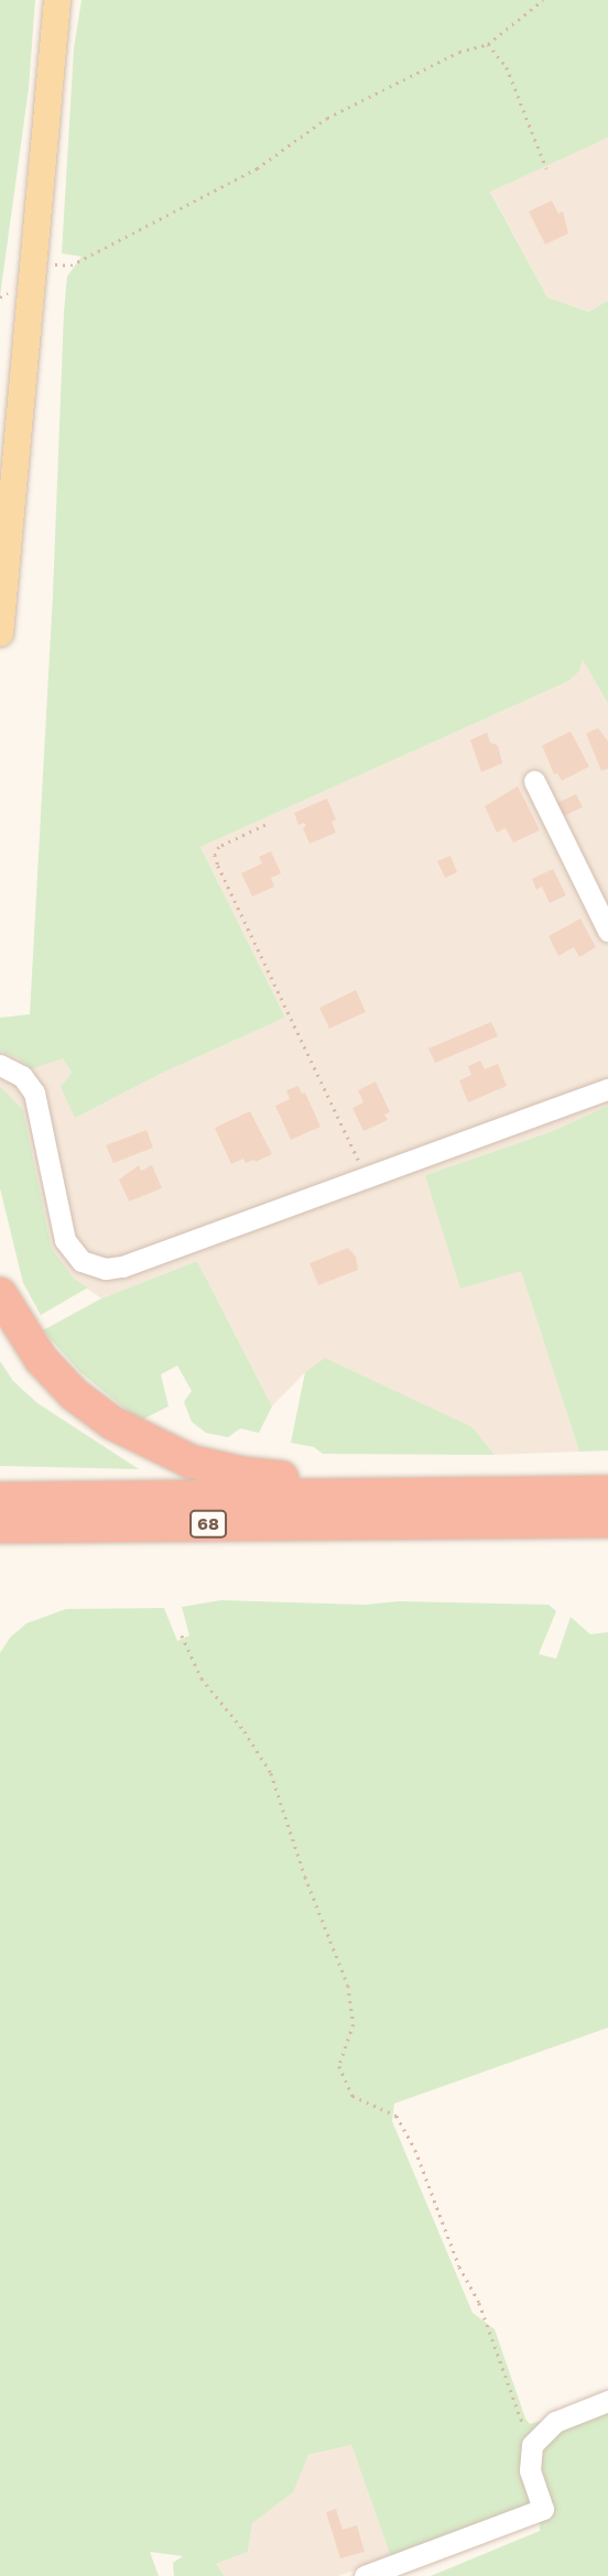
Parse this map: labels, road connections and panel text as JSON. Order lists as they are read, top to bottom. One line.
{"streets":{"highway":["68"]}}
